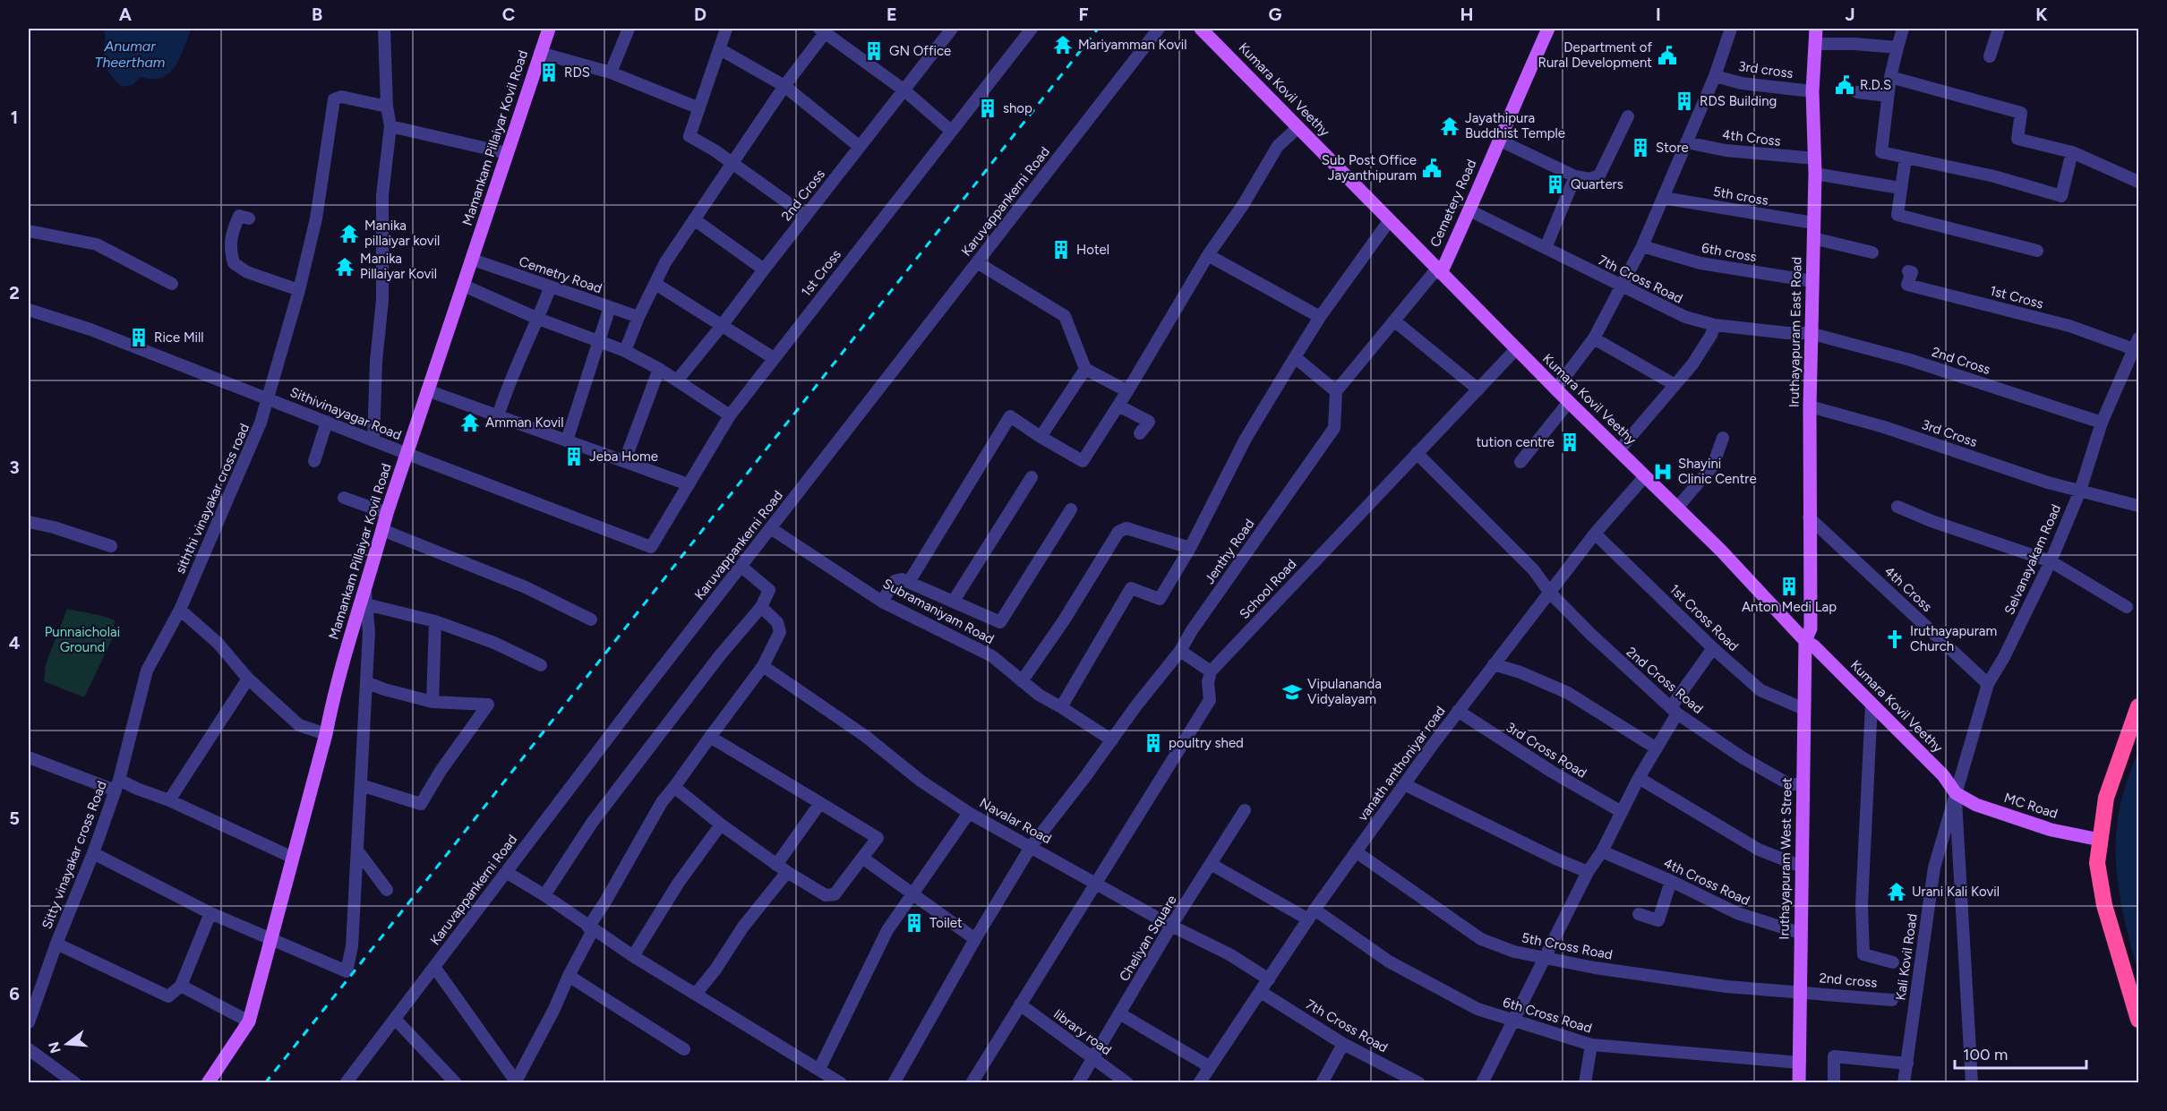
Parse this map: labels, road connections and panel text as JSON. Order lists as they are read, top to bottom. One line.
{"streets":{"main road":["Kumara Kovil Veethy","Mamankam Pillaiyar Kovil Road","Cemetery Road","Iruthayapuram East Road","MC Road","Iruthayapuram West Street"],"street":["3rd cross","4th Cross","2nd Cross","5th cross","Karuvappankerni Road","6th cross","1st Cross","Cemetry Road","7th Cross Road","Sithivinayagar Road","3rd Cross","siththi vinayakar cross road","Jenthy Road","Selvanayakam Road","School Road","Subramaniyam Road","1st Cross Road","2nd Cross Road","3rd Cross Road","vanath anthoniyar road","Navalar Road","Sitty vinayakar cross Road","4th Cross Road","Cheliyan Square","5th Cross Road","Kali Kovil Road","2nd cross","6th Cross Road","library road"]},"crossings":[["3rd cross","Iruthayapuram East Road"],["Kumara Kovil Veethy","Cemetery Road"],["Kumara Kovil Veethy","Iruthayapuram East Road"],["Kumara Kovil Veethy","Selvanayakam Road"],["Kumara Kovil Veethy","School Road"],["Kumara Kovil Veethy","vanath anthoniyar road"],["Kumara Kovil Veethy","MC Road"],["Kumara Kovil Veethy","Iruthayapuram West Street"],["Kumara Kovil Veethy","Kali Kovil Road"],["Mamankam Pillaiyar Kovil Road","Cemetry Road"],["Mamankam Pillaiyar Kovil Road","Sithivinayagar Road"],["4th Cross","Iruthayapuram East Road"],["4th Cross","Selvanayakam Road"],["2nd Cross","7th Cross Road"],["2nd Cross","Iruthayapuram East Road"],["2nd Cross","Selvanayakam Road"],["5th cross","Iruthayapuram East Road"],["Karuvappankerni Road","Subramaniyam Road"],["Cemetery Road","7th Cross Road"],["6th cross","Iruthayapuram East Road"],["1st Cross","Sithivinayagar Road"],["1st Cross","Selvanayakam Road"],["7th Cross Road","Iruthayapuram East Road"],["7th Cross Road","vanath anthoniyar road"],["Iruthayapuram East Road","3rd Cross"],["Iruthayapuram East Road","Iruthayapuram West Street"],["Sithivinayagar Road","siththi vinayakar cross road"],["3rd Cross","Selvanayakam Road"],["siththi vinayakar cross road","Sitty vinayakar cross Road"],["Jenthy Road","Subramaniyam Road"],["Jenthy Road","Navalar Road"],["Selvanayakam Road","MC Road"],["Selvanayakam Road","Kali Kovil Road"],["School Road","2nd Cross Road"],["1st Cross Road","vanath anthoniyar road"],["1st Cross Road","Iruthayapuram West Street"],["2nd Cross Road","vanath anthoniyar road"],["2nd Cross Road","Iruthayapuram West Street"],["3rd Cross Road","vanath anthoniyar road"],["vanath anthoniyar road","Navalar Road"],["vanath anthoniyar road","5th Cross Road"],["vanath anthoniyar road","6th Cross Road"],["MC Road","Kali Kovil Road"],["Navalar Road","Cheliyan Square"],["Iruthayapuram West Street","4th Cross Road"],["Iruthayapuram West Street","5th Cross Road"],["Iruthayapuram West Street","2nd cross"],["Iruthayapuram West Street","6th Cross Road"],["Cheliyan Square","6th Cross Road"],["Cheliyan Square","library road"],["5th Cross Road","2nd cross"]],"water":["Anumar Theertham"],"parks":["Punnaicholai Ground"],"places":{"temple":["Mariyamman Kovil","Jayathipura Buddhist Temple","Manika pillaiyar kovil","Manika Pillaiyar Kovil","Amman Kovil","Urani Kali Kovil"],"building":["GN Office","RDS","RDS Building","shop","Store","Quarters","Hotel","Rice Mill","tution centre","Jeba Home","Anton Medi Lap","poultry shed","Toilet"],"public building":["Department of Rural Development","R.D.S","Sub Post Office Jayanthipuram"],"hospital":["Shayini Clinic Centre"],"church":["Iruthayapuram Church"],"school or university":["Vipulananda Vidyalayam"]},"scale_bar":"100 m","north":"left","grid":{"columns":["A","B","C","D","E","F","G","H","I","J","K"],"rows":["1","2","3","4","5","6"]}}
